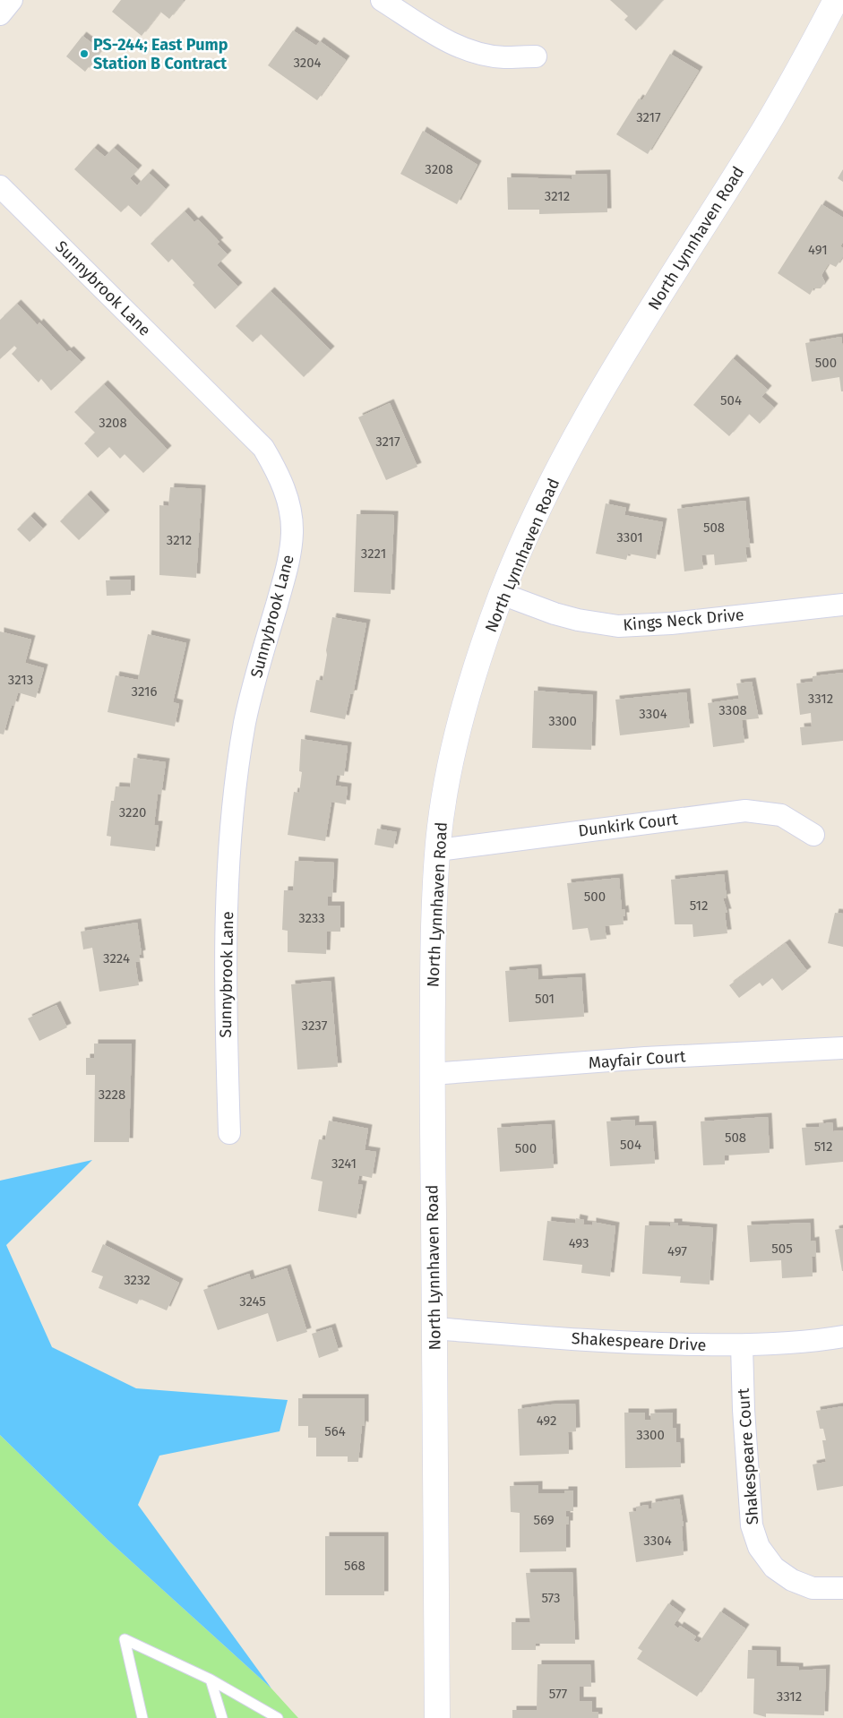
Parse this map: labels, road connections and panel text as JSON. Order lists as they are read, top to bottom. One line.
{"streets":{"street":["North Lynnhaven Road","Sunnybrook Lane","Kings Neck Drive","Dunkirk Court","Mayfair Court","Shakespeare Drive","Shakespeare Court"]},"crossings":[["North Lynnhaven Road","Kings Neck Drive"],["North Lynnhaven Road","Dunkirk Court"],["North Lynnhaven Road","Mayfair Court"],["North Lynnhaven Road","Shakespeare Drive"],["Shakespeare Drive","Shakespeare Court"]],"places":["PS-244; East Pump Station B Contract"],"house_numbers":["3204","3217","3208","3212","491","500","504","3208","3217","508","3301","3212","3221","3213","3216","3312","3308","3304","3300","3220","500","512","3233","3224","501","3237","3228","508","504","512","500","3241","493","505","497","3232","3245","492","564","3300","569","3304","568","573","577","3312"]}
